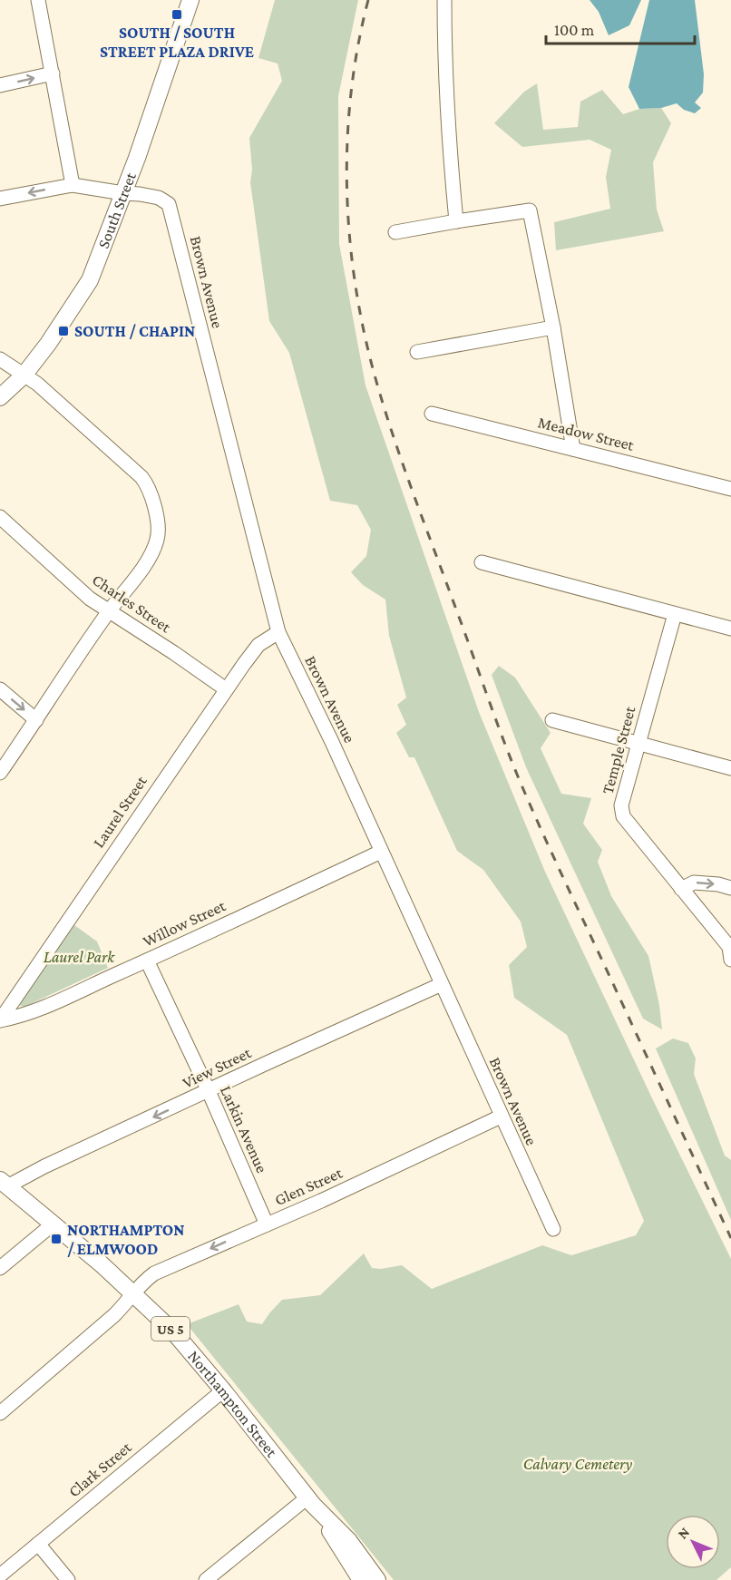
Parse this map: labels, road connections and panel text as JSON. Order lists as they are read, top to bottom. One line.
{"streets":{"main road":["South Street","US 5","Northampton Street"],"street":["Brown Avenue","Meadow Street","Charles Street","Temple Street","Laurel Street","Willow Street","View Street","Larkin Avenue","Glen Street","Clark Street"]},"crossings":[["South Street","Brown Avenue"],["Brown Avenue","Laurel Street"],["Brown Avenue","Willow Street"],["Brown Avenue","View Street"],["Brown Avenue","Glen Street"],["Charles Street","Laurel Street"],["Laurel Street","Willow Street"],["Willow Street","Larkin Avenue"],["View Street","Larkin Avenue"],["View Street","Northampton Street"],["Larkin Avenue","Glen Street"],["Glen Street","Northampton Street"],["Northampton Street","Clark Street"]],"one_way":["View Street"],"parks":["Laurel Park","Calvary Cemetery"],"places":{"transit":["SOUTH / SOUTH STREET PLAZA DRIVE","SOUTH / CHAPIN","NORTHAMPTON / ELMWOOD"]},"scale_bar":"100 m","north":"top left"}
